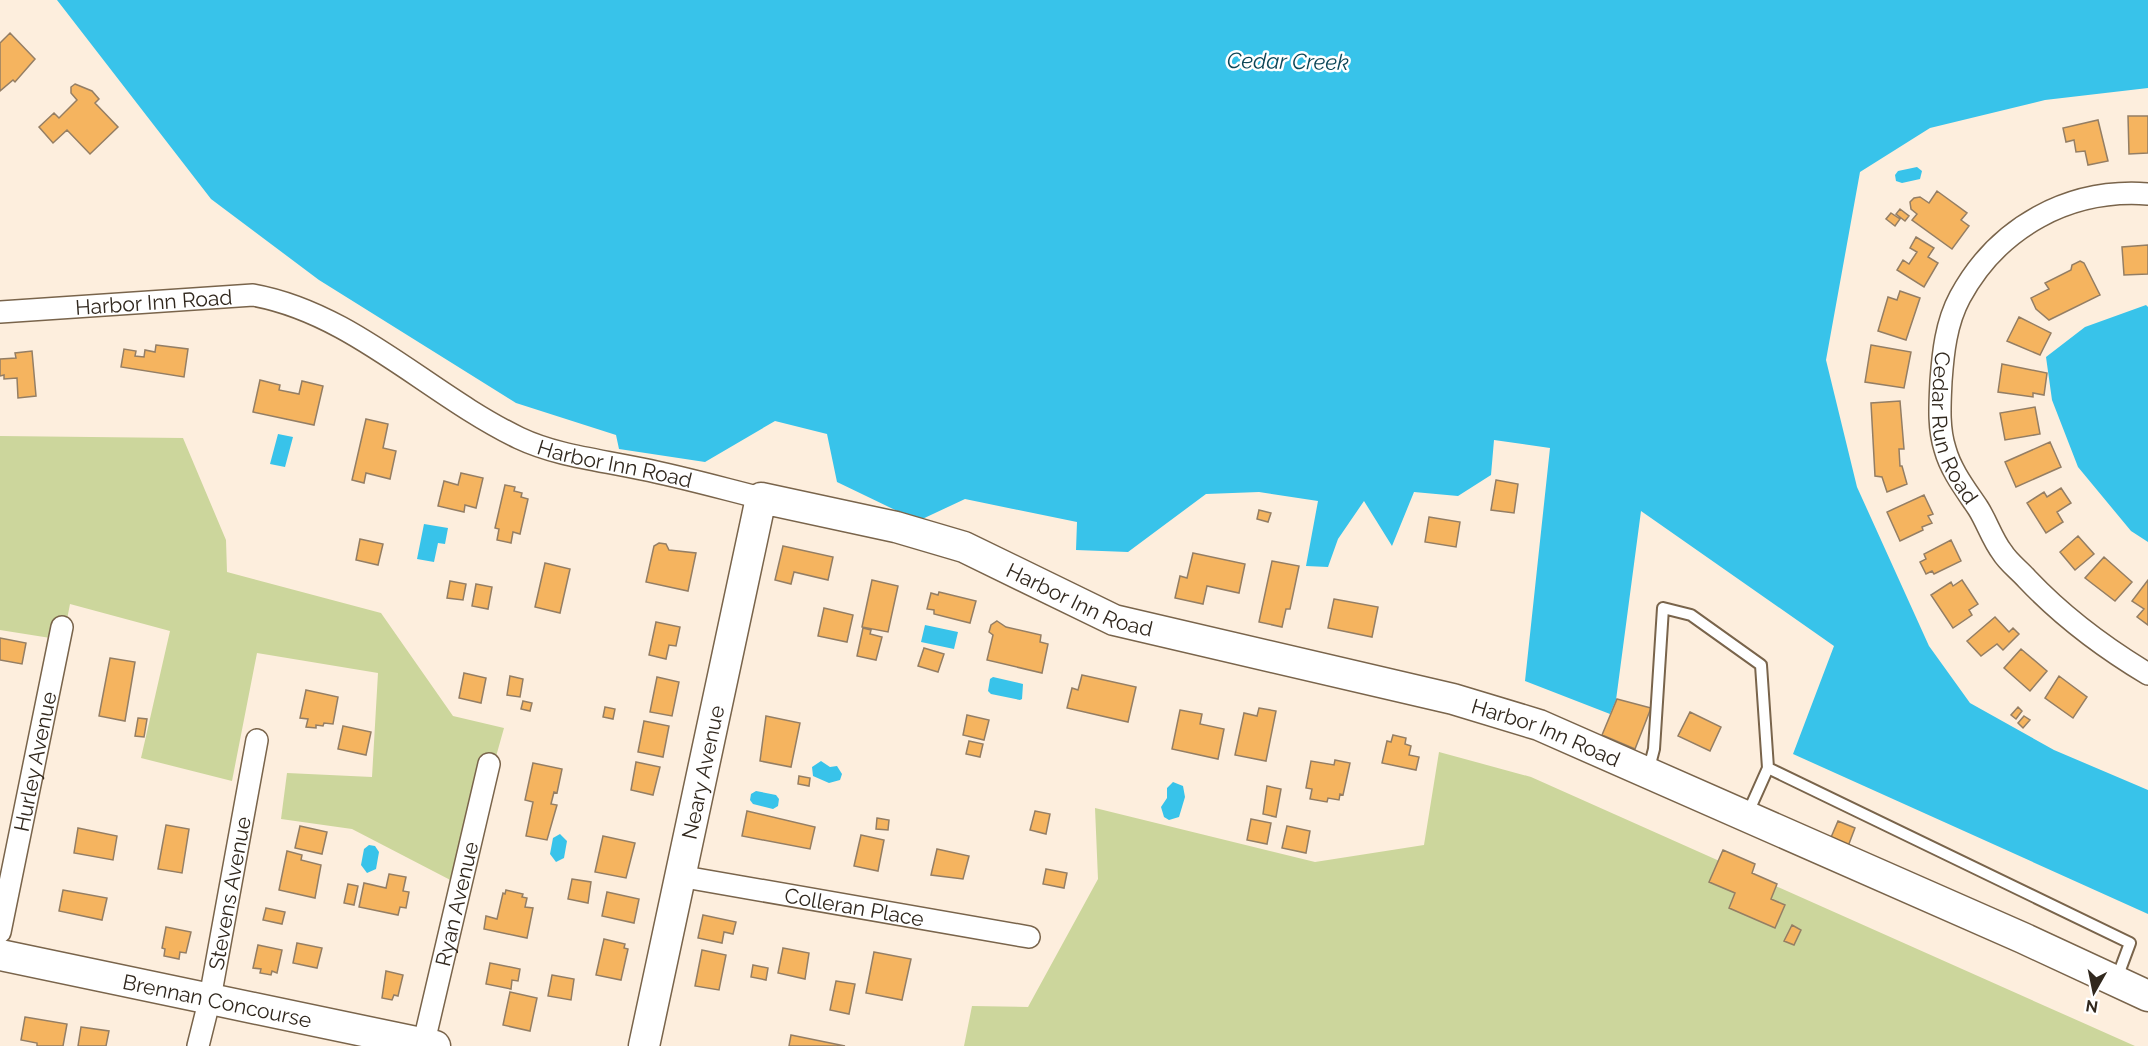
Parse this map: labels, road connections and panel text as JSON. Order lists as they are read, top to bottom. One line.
{"streets":{"main road":["Harbor Inn Road","Neary Avenue","Brennan Concourse"],"street":["Cedar Run Road","Hurley Avenue","Stevens Avenue","Ryan Avenue","Colleran Place"]},"crossings":[["Harbor Inn Road","Neary Avenue"],["Neary Avenue","Colleran Place"],["Stevens Avenue","Brennan Concourse"],["Ryan Avenue","Brennan Concourse"]],"water":["Cedar Creek"],"north":"bottom"}
